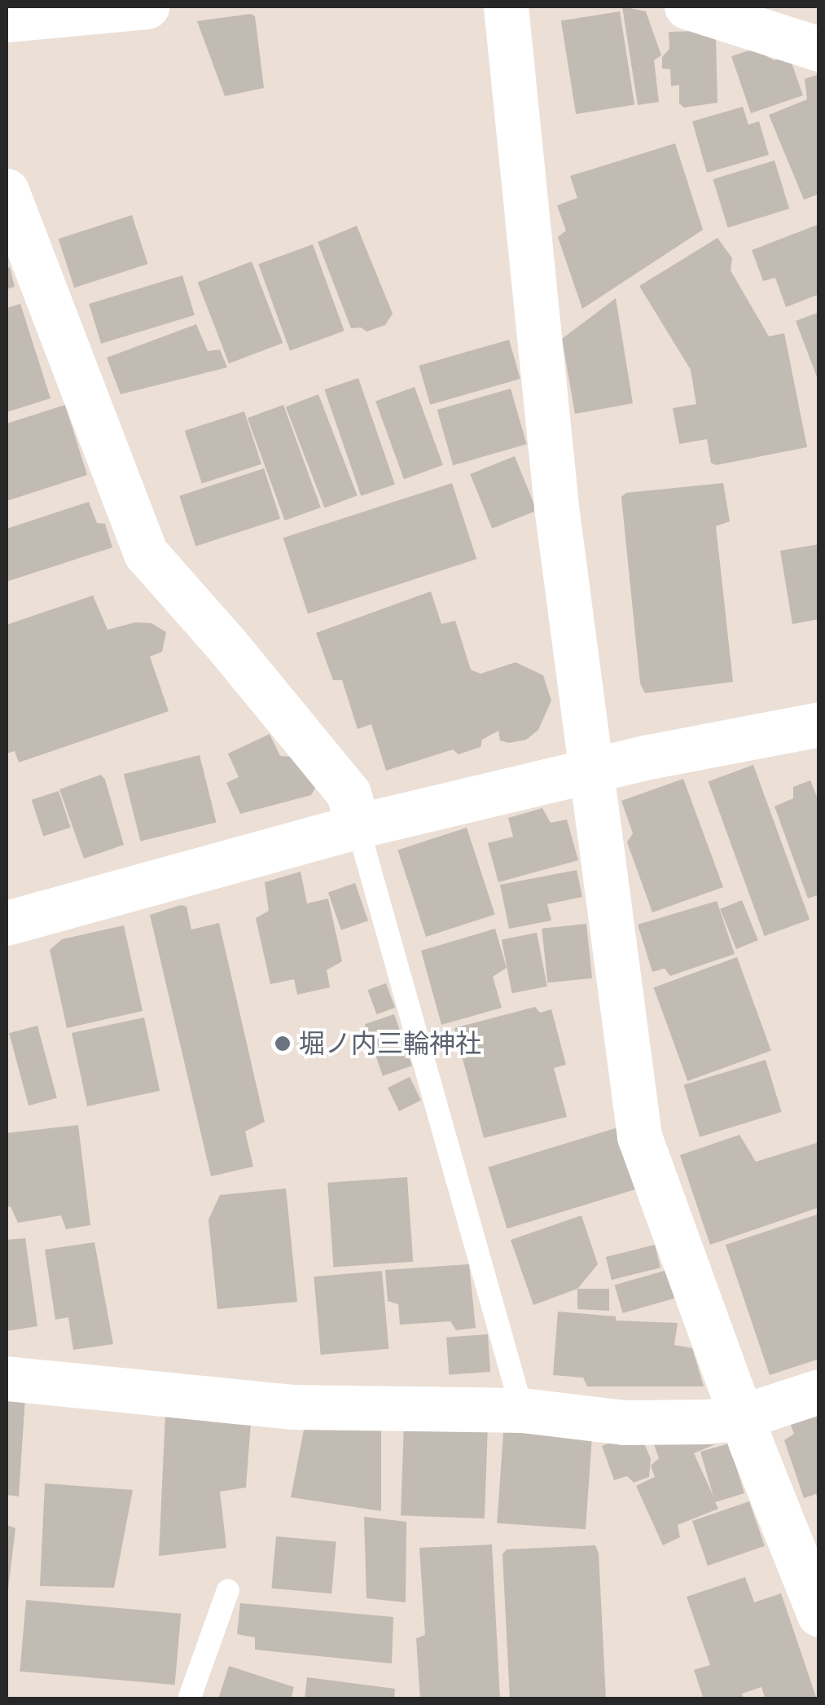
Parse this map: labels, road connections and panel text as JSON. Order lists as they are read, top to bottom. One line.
{"places":["堀ノ内三輪神社"]}
